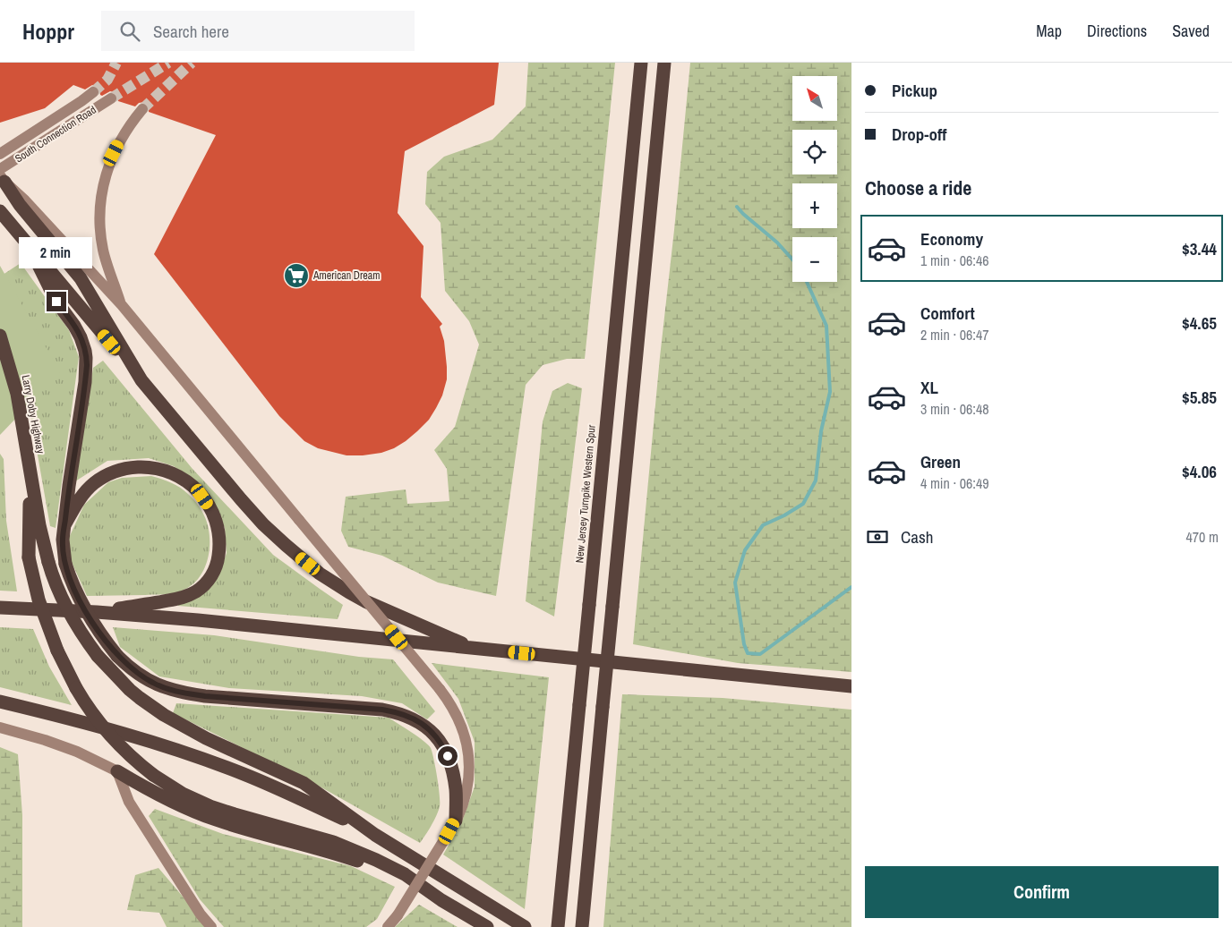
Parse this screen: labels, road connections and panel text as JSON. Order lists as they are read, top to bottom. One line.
{"streets":{"highway":["Larry Doby Highway","New Jersey Turnpike Western Spur"],"street":["South Connection Road"]},"places":{"supermarket":["American Dream"]},"north":"top left","page":{"header":"Hoppr","search":"Search here","nav":["Map","Directions","Saved"],"banner":["Pickup","Drop-off"],"map_buttons":["+","−"],"heading":"Choose a ride","list":[{"name":"Economy","note":"1 min · 06:46","value":"$3.44"},{"name":"Comfort","note":"2 min · 06:47","value":"$4.65"},{"name":"XL","note":"3 min · 06:48","value":"$5.85"},{"name":"Green","note":"4 min · 06:49","value":"$4.06"}],"bubble":"2 min","pay":["Cash","470 m"],"buttons":"Confirm"}}
